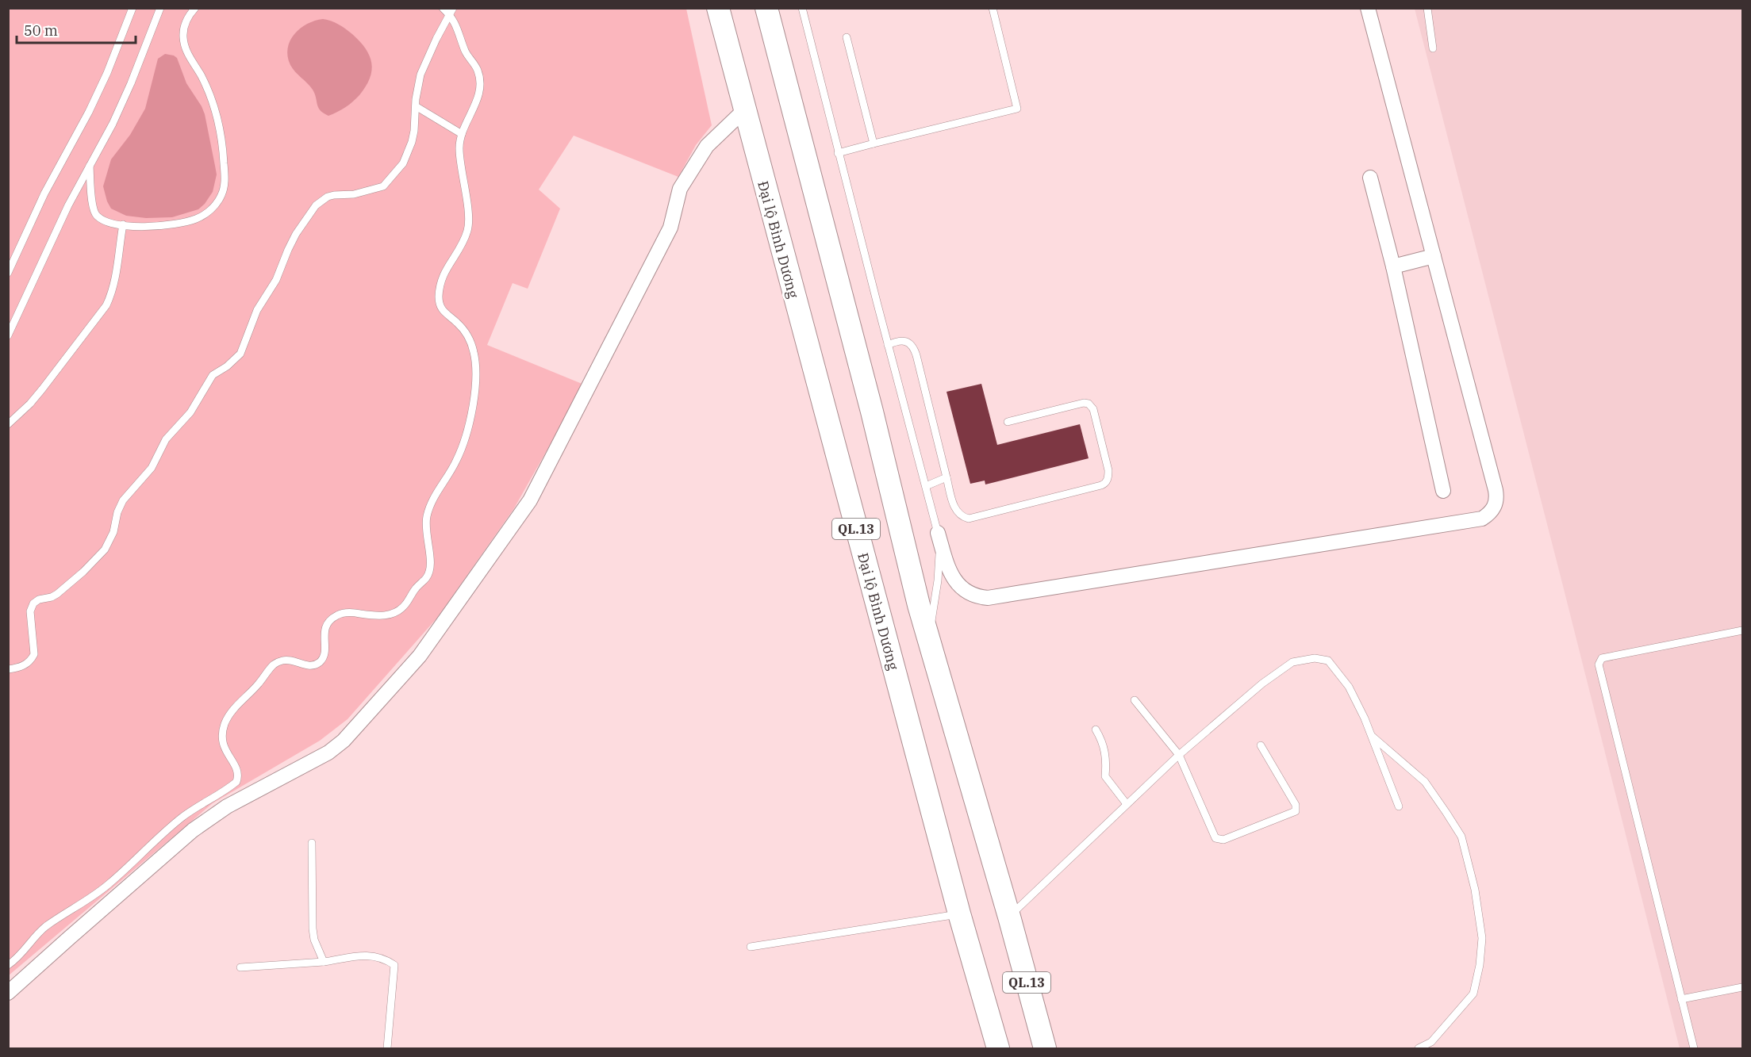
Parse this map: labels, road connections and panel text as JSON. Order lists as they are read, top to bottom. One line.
{"streets":{"highway":["Đại lộ Bình Dương","QL.13"]},"scale_bar":"50 m"}
